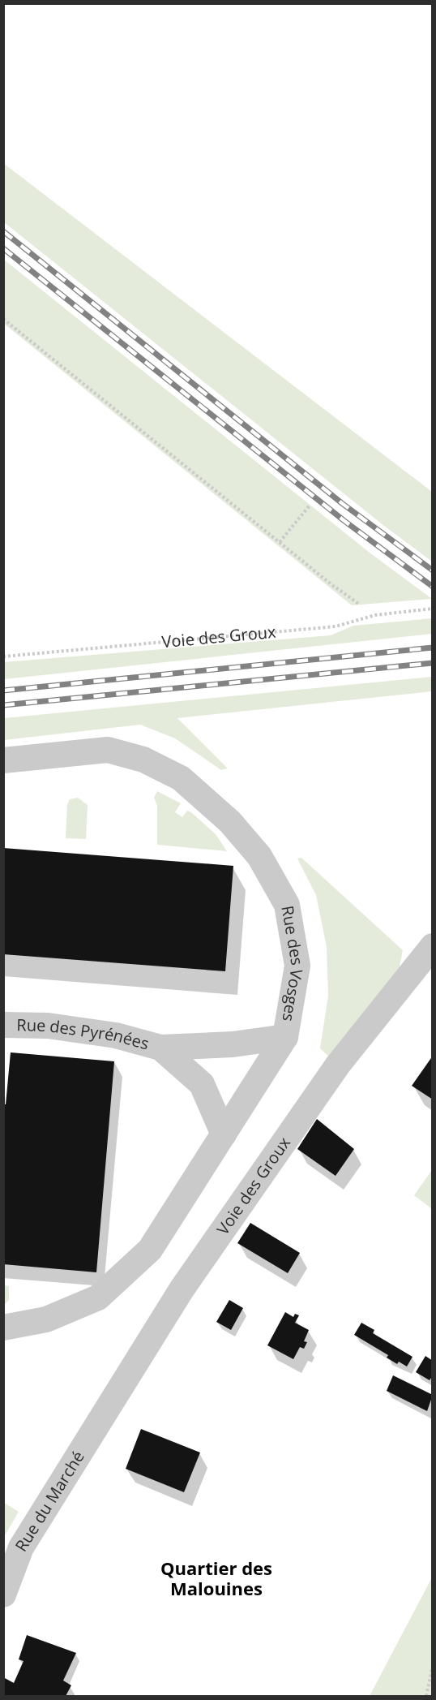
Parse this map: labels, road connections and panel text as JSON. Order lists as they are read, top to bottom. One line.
{"streets":{"street":["Voie des Groux","Rue des Vosges","Rue des Pyrénées","Rue du Marché"]},"crossings":[["Voie des Groux","Rue du Marché"],["Rue des Vosges","Rue des Pyrénées"]],"districts":["Quartier des Malouines"]}
